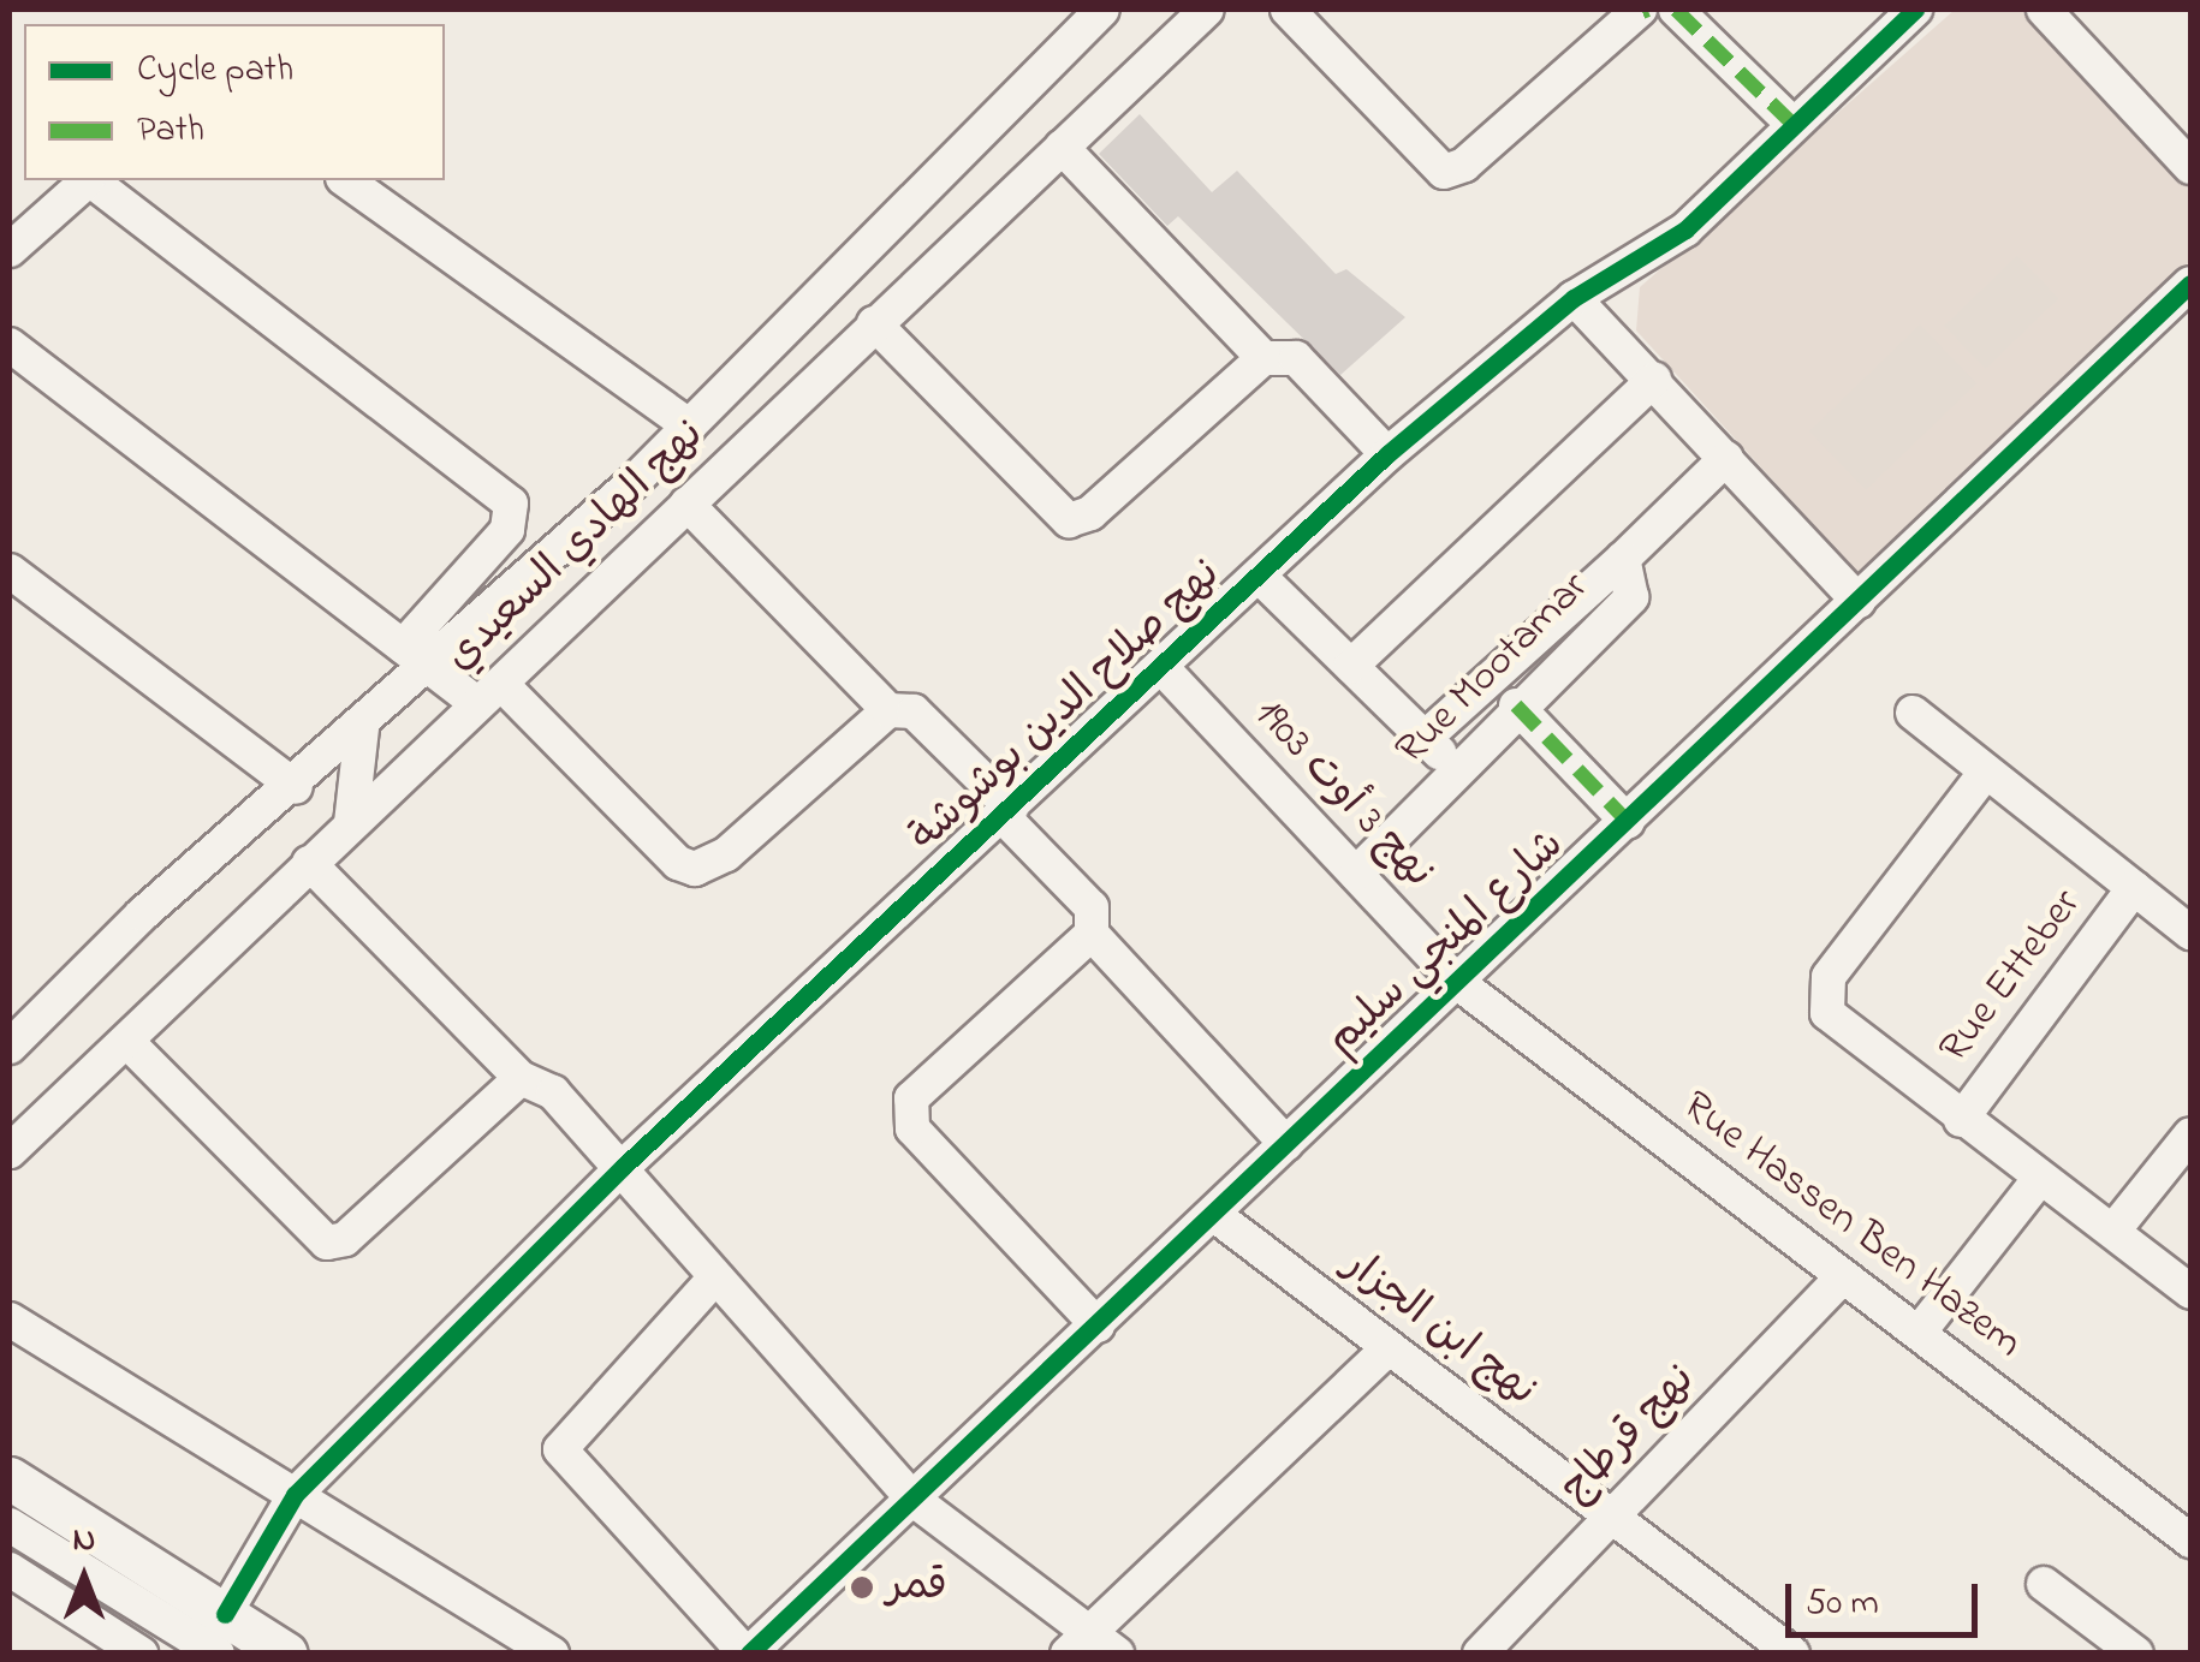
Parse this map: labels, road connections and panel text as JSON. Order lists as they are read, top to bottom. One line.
{"streets":{"street":["نهج الهادي السعيدي","Rue Mootamar","نهج صلاح الدين بوشوشة","نهج 3 أوت 1903","شارع المنجي سليم","Rue Etteber","Rue Hassen Ben Hazem","نهج ابن الجزار","نهج قرطاج"]},"crossings":[["Rue Mootamar","نهج 3 أوت 1903"],["نهج صلاح الدين بوشوشة","نهج 3 أوت 1903"],["نهج 3 أوت 1903","شارع المنجي سليم"],["نهج 3 أوت 1903","Rue Hassen Ben Hazem"],["شارع المنجي سليم","Rue Hassen Ben Hazem"],["شارع المنجي سليم","نهج ابن الجزار"],["Rue Hassen Ben Hazem","نهج قرطاج"],["نهج ابن الجزار","نهج قرطاج"]],"places":["قمر"],"legend":["Cycle path","Path"],"scale_bar":"50 m","north":"top"}
